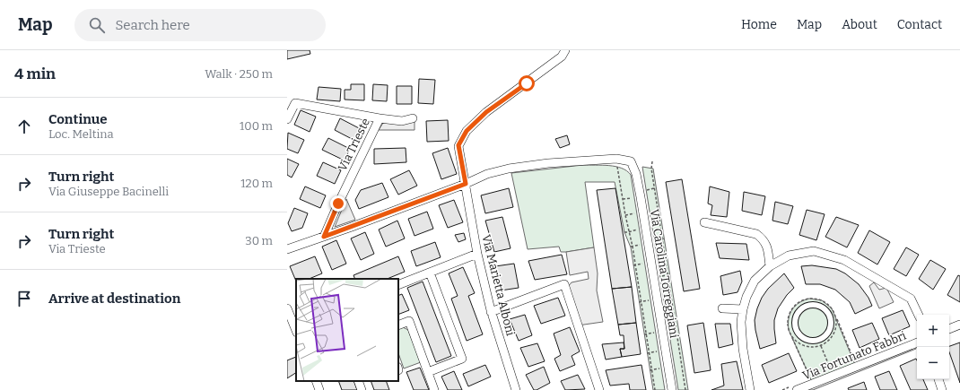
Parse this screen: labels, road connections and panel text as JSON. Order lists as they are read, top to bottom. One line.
{"streets":{"street":["Via Trieste","Via Carolina Torreggiani","Via Marietta Alboni","Via Fortunato Fabbri"]},"page":{"header":"Map","search":"Search here","nav":["Home","Map","About","Contact"],"heading":["4 min","Walk · 250 m"],"list":[["Continue","Loc. Meltina","100 m"],["Turn right","Via Giuseppe Bacinelli","120 m"],["Turn right","Via Trieste","30 m"],"Arrive at destination"],"map_buttons":["+","−"]}}
